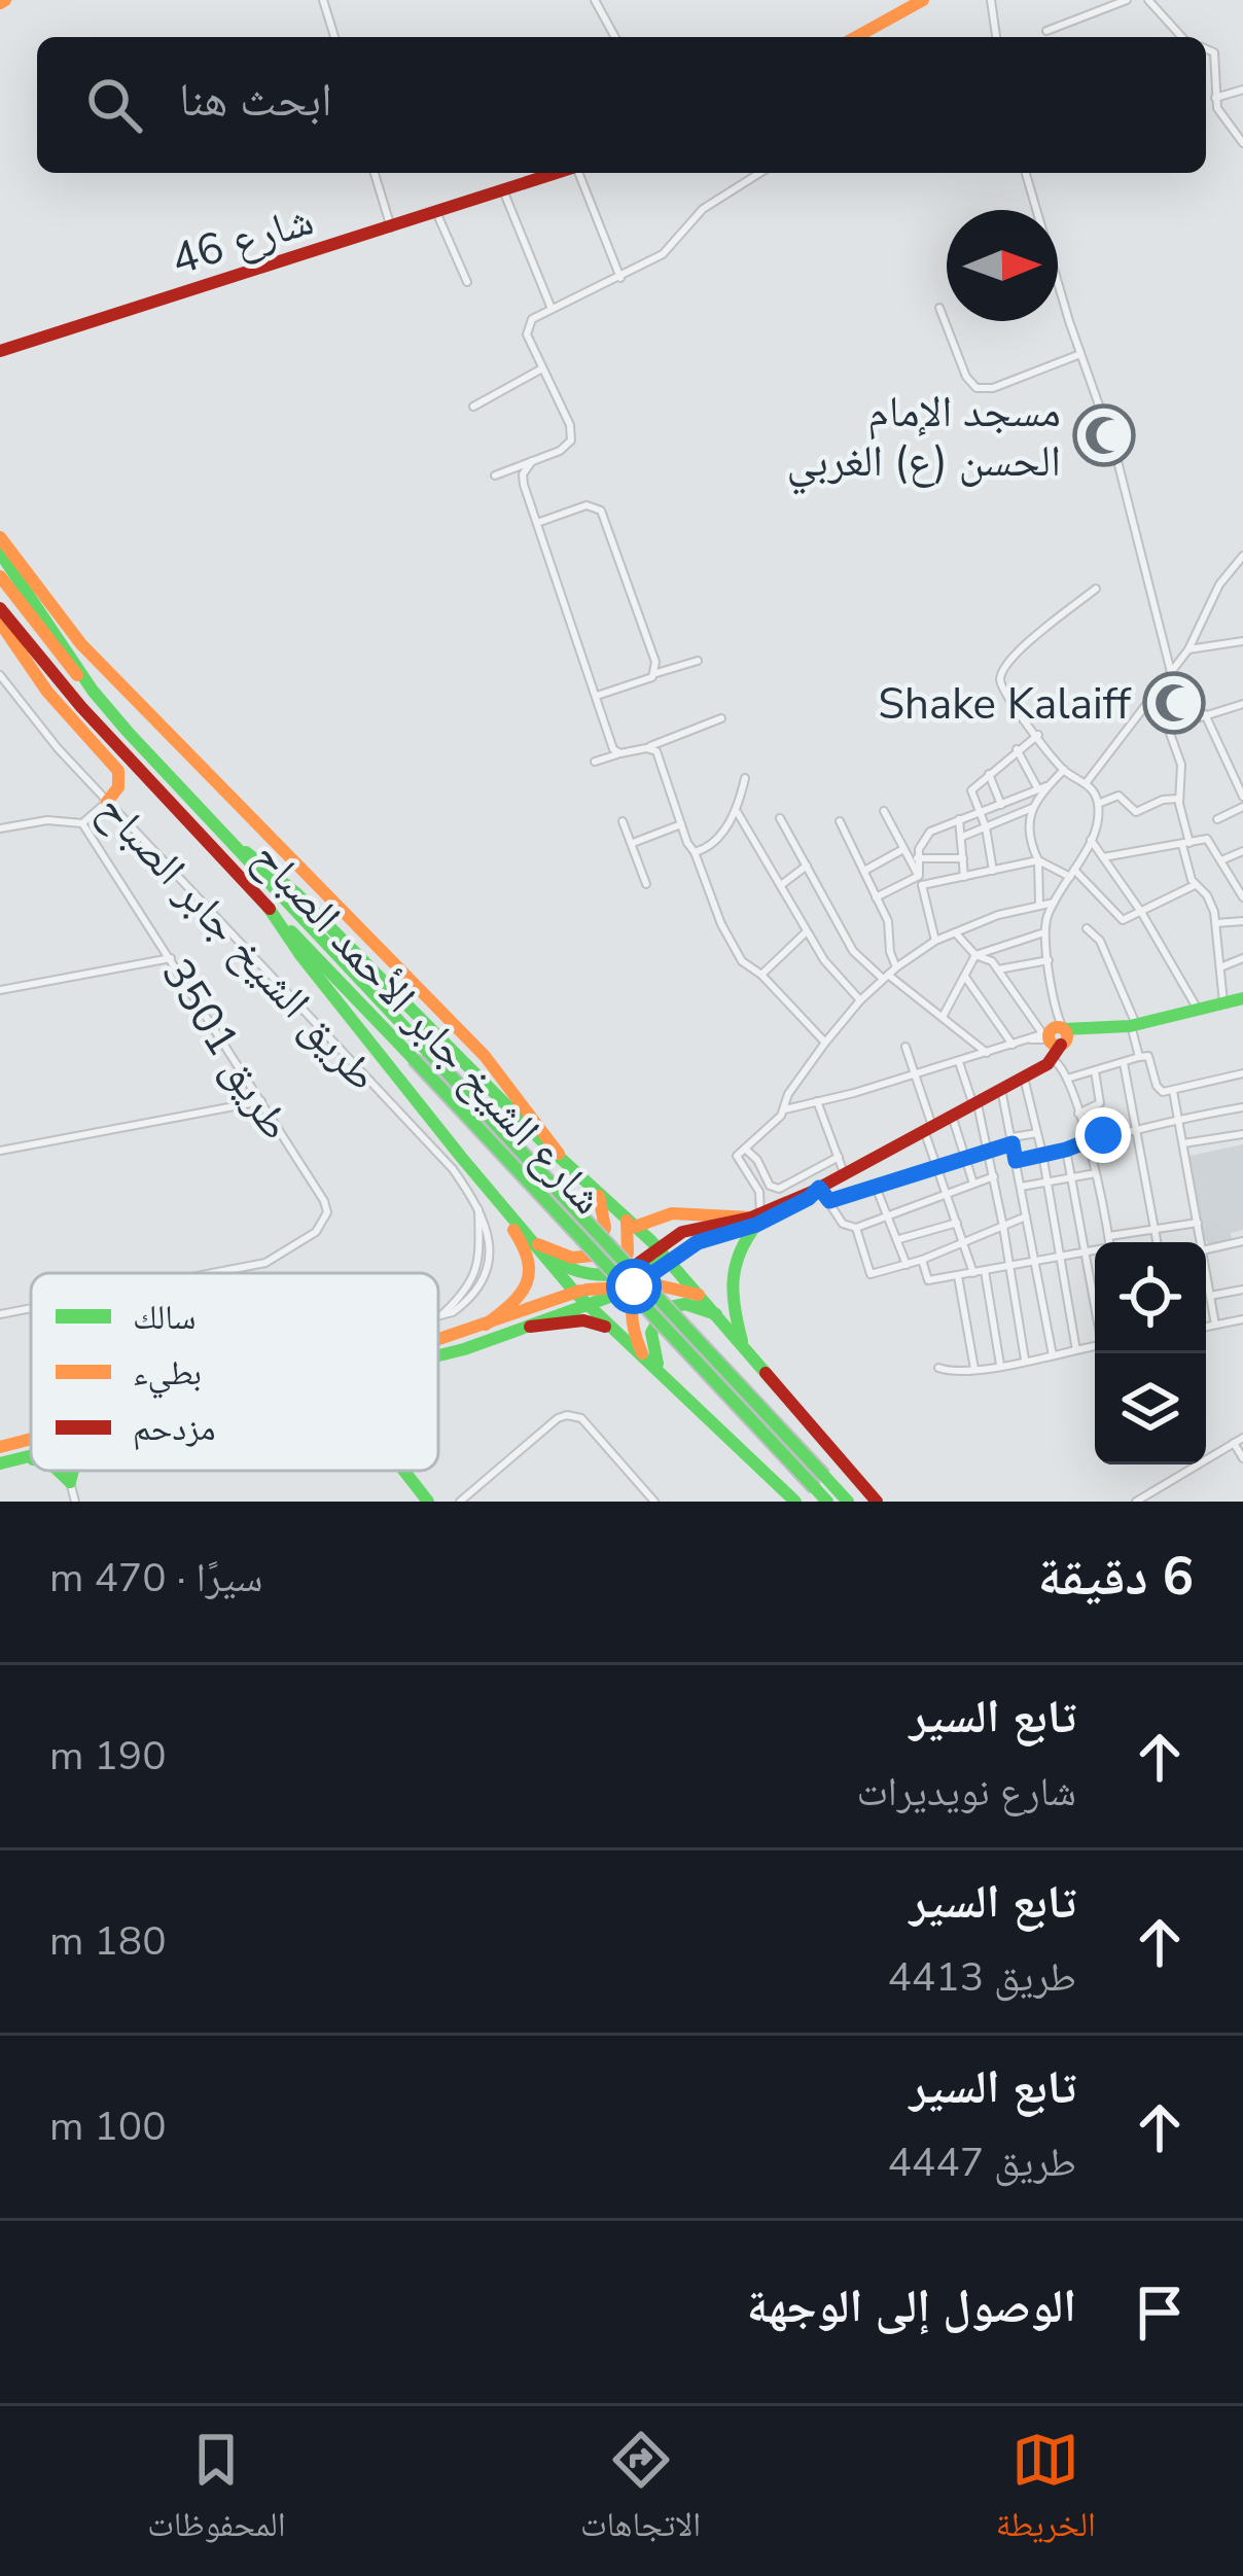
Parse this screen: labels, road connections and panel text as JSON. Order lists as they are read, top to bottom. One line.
{"streets":{"main road":["شارع 46","شارع الشيخ جابر الأحمد الصباح"],"street":["طريق الشيخ جابر الصباح","طريق 3501"]},"places":{"mosque":["مسجد الإمام الحسن (ع) الغربي","Shake Kalaiff"]},"legend":["سالك","بطيء","مزدحم"],"north":"right","page":{"search":"ابحث هنا","heading":["6 دقيقة","سيرًا · 470 m"],"list":[["تابع السير","شارع نويديرات","190 m"],["تابع السير","طريق 4413","180 m"],["تابع السير","طريق 4447","100 m"],"الوصول إلى الوجهة"],"nav":["الخريطة","الاتجاهات","المحفوظات"]}}
